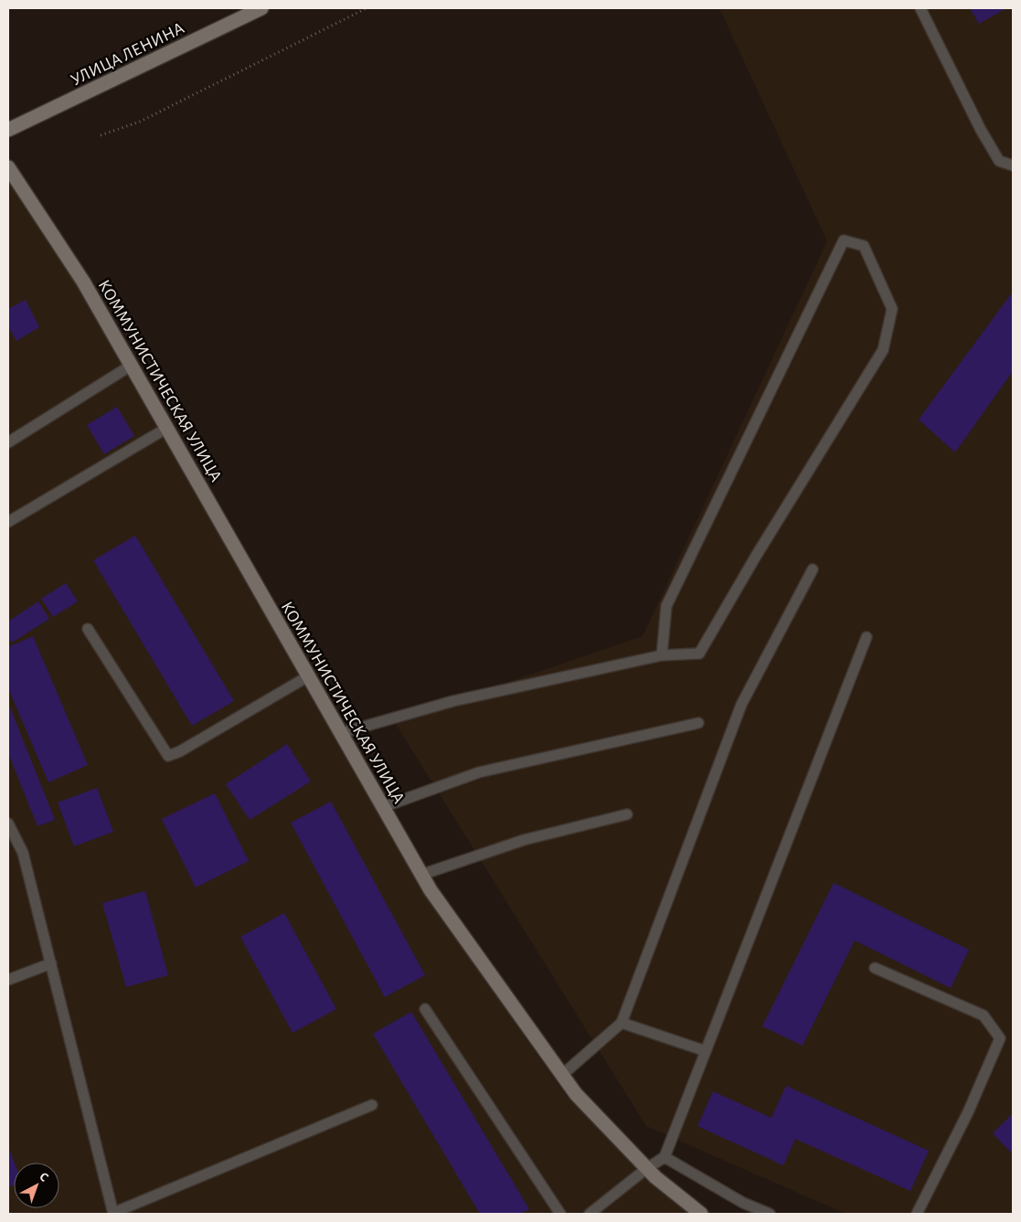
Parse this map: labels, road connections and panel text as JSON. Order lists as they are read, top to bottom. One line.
{"streets":{"main road":["УЛИЦА ЛЕНИНА","КОММУНИСТИЧЕСКАЯ УЛИЦА"]},"north":"top right"}
